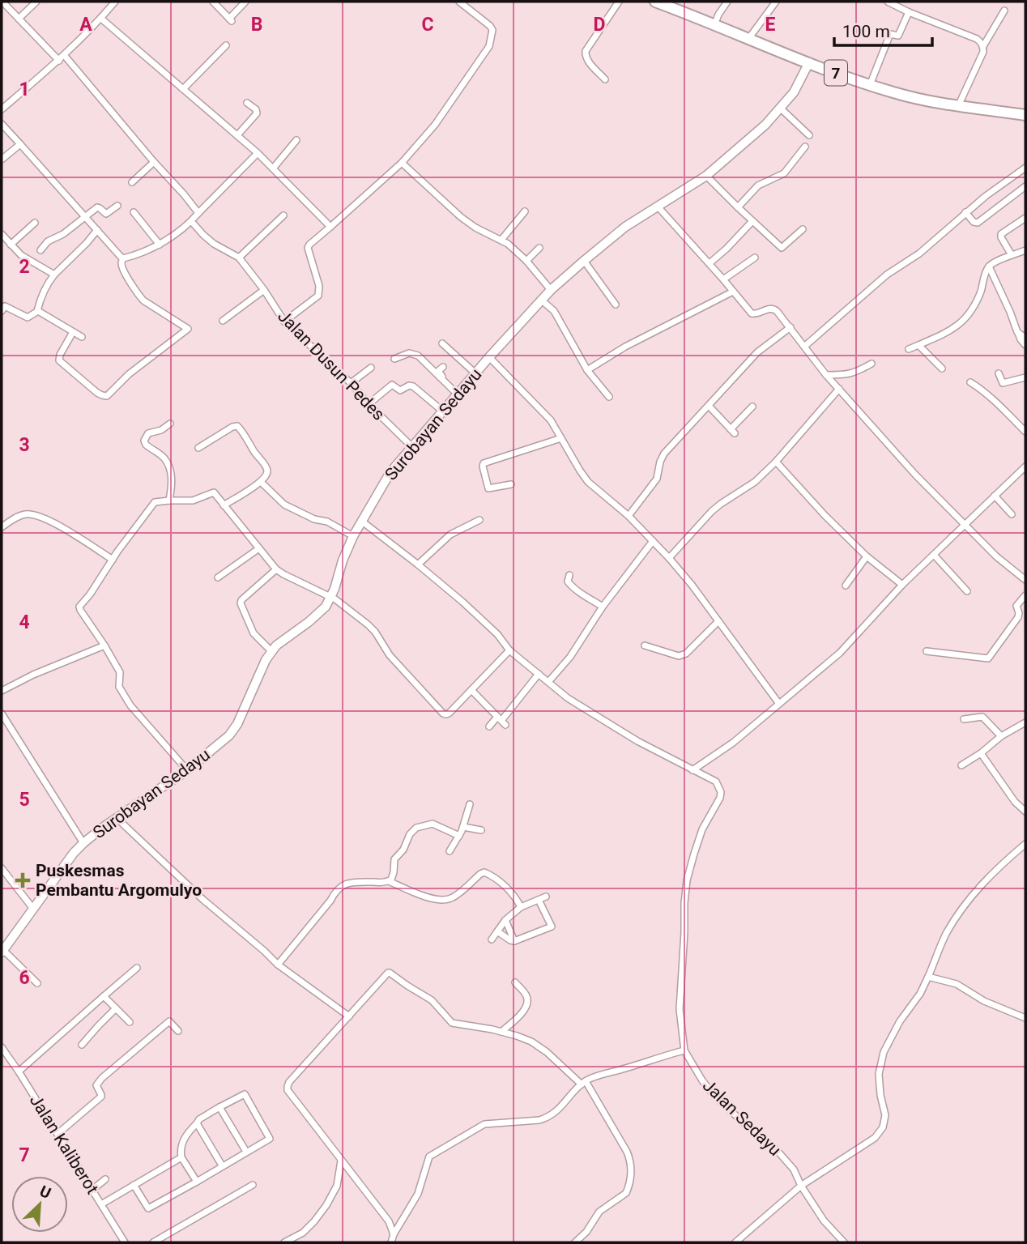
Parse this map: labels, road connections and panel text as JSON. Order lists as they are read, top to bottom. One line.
{"streets":{"highway":["7"],"main road":["Surobayan Sedayu"],"street":["Jalan Dusun Pedes","Jalan Sedayu","Jalan Kaliberot"]},"crossings":[["7","Surobayan Sedayu"],["Jalan Dusun Pedes","Surobayan Sedayu"]],"places":{"health":["Puskesmas Pembantu Argomulyo"]},"scale_bar":"100 m","north":"top right","grid":{"columns":["A","B","C","D","E"],"rows":["1","2","3","4","5","6","7"]}}
